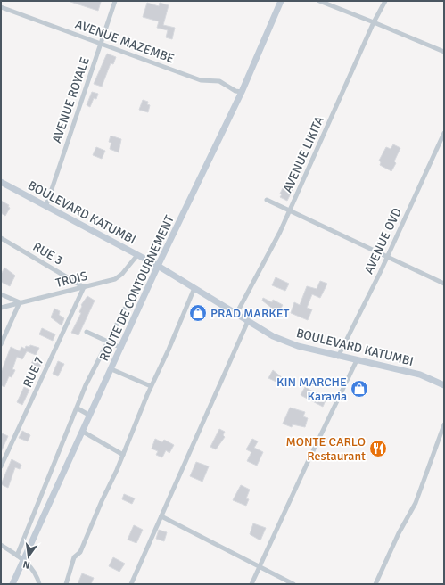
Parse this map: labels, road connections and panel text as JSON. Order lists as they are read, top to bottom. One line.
{"streets":{"street":["AVENUE MAZEMBE","AVENUE ROYALE","AVENUE LIKITA","BOULEVARD KATUMBI","AVENUE OVD","RUE 3","TROIS","ROUTE DE CONTOURNEMENT","RUE 7"]},"crossings":[["AVENUE MAZEMBE","AVENUE ROYALE"],["AVENUE MAZEMBE","ROUTE DE CONTOURNEMENT"],["AVENUE ROYALE","BOULEVARD KATUMBI"],["AVENUE LIKITA","BOULEVARD KATUMBI"],["BOULEVARD KATUMBI","AVENUE OVD"],["BOULEVARD KATUMBI","TROIS"],["BOULEVARD KATUMBI","ROUTE DE CONTOURNEMENT"],["RUE 3","TROIS"],["RUE 3","RUE 7"],["TROIS","RUE 7"]],"places":{"shop":["PRAD MARKET","KIN MARCHE Karavia"],"restaurant":["MONTE CARLO Restaurant"]},"north":"bottom"}
